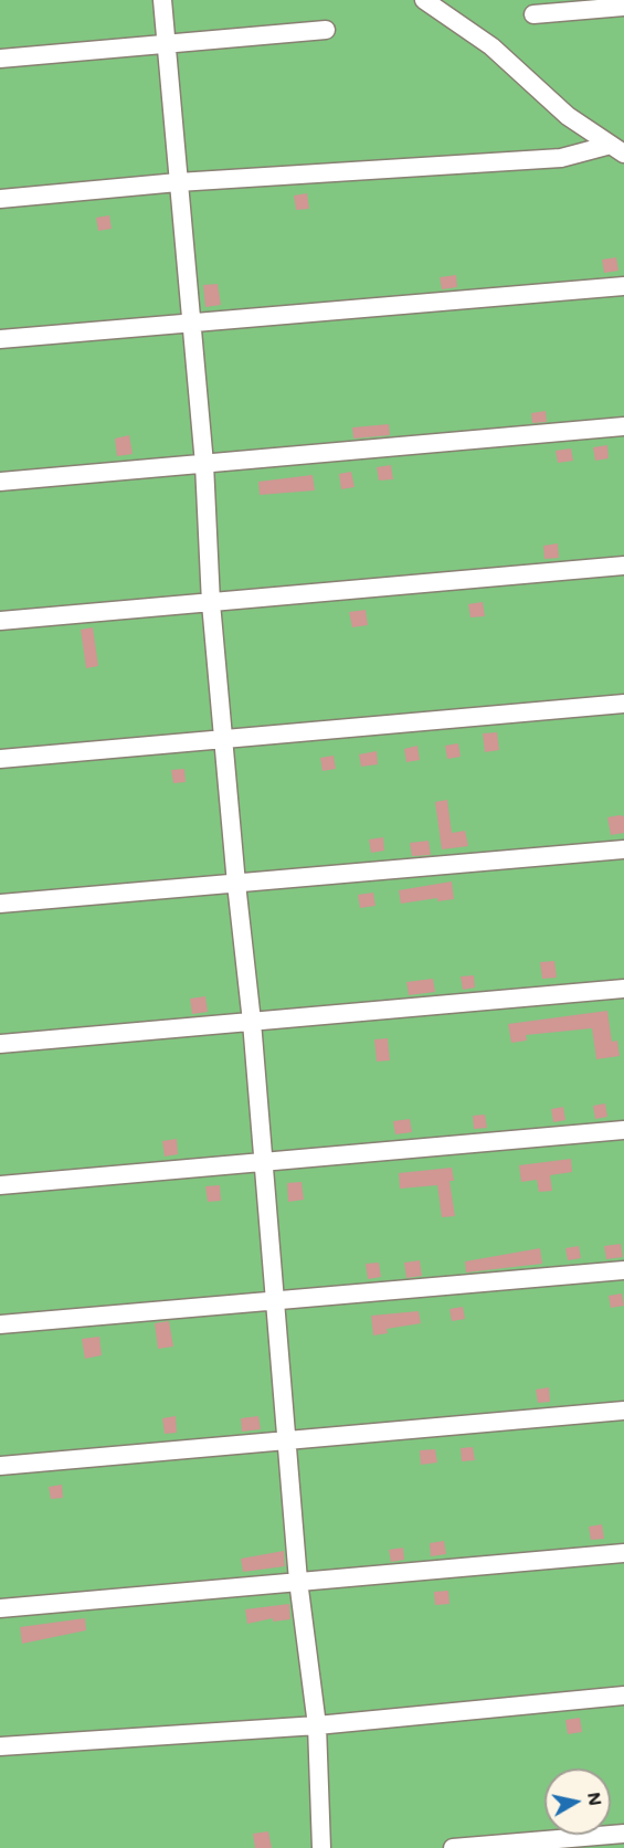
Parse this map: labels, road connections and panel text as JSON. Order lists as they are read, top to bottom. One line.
{"north":"right"}
